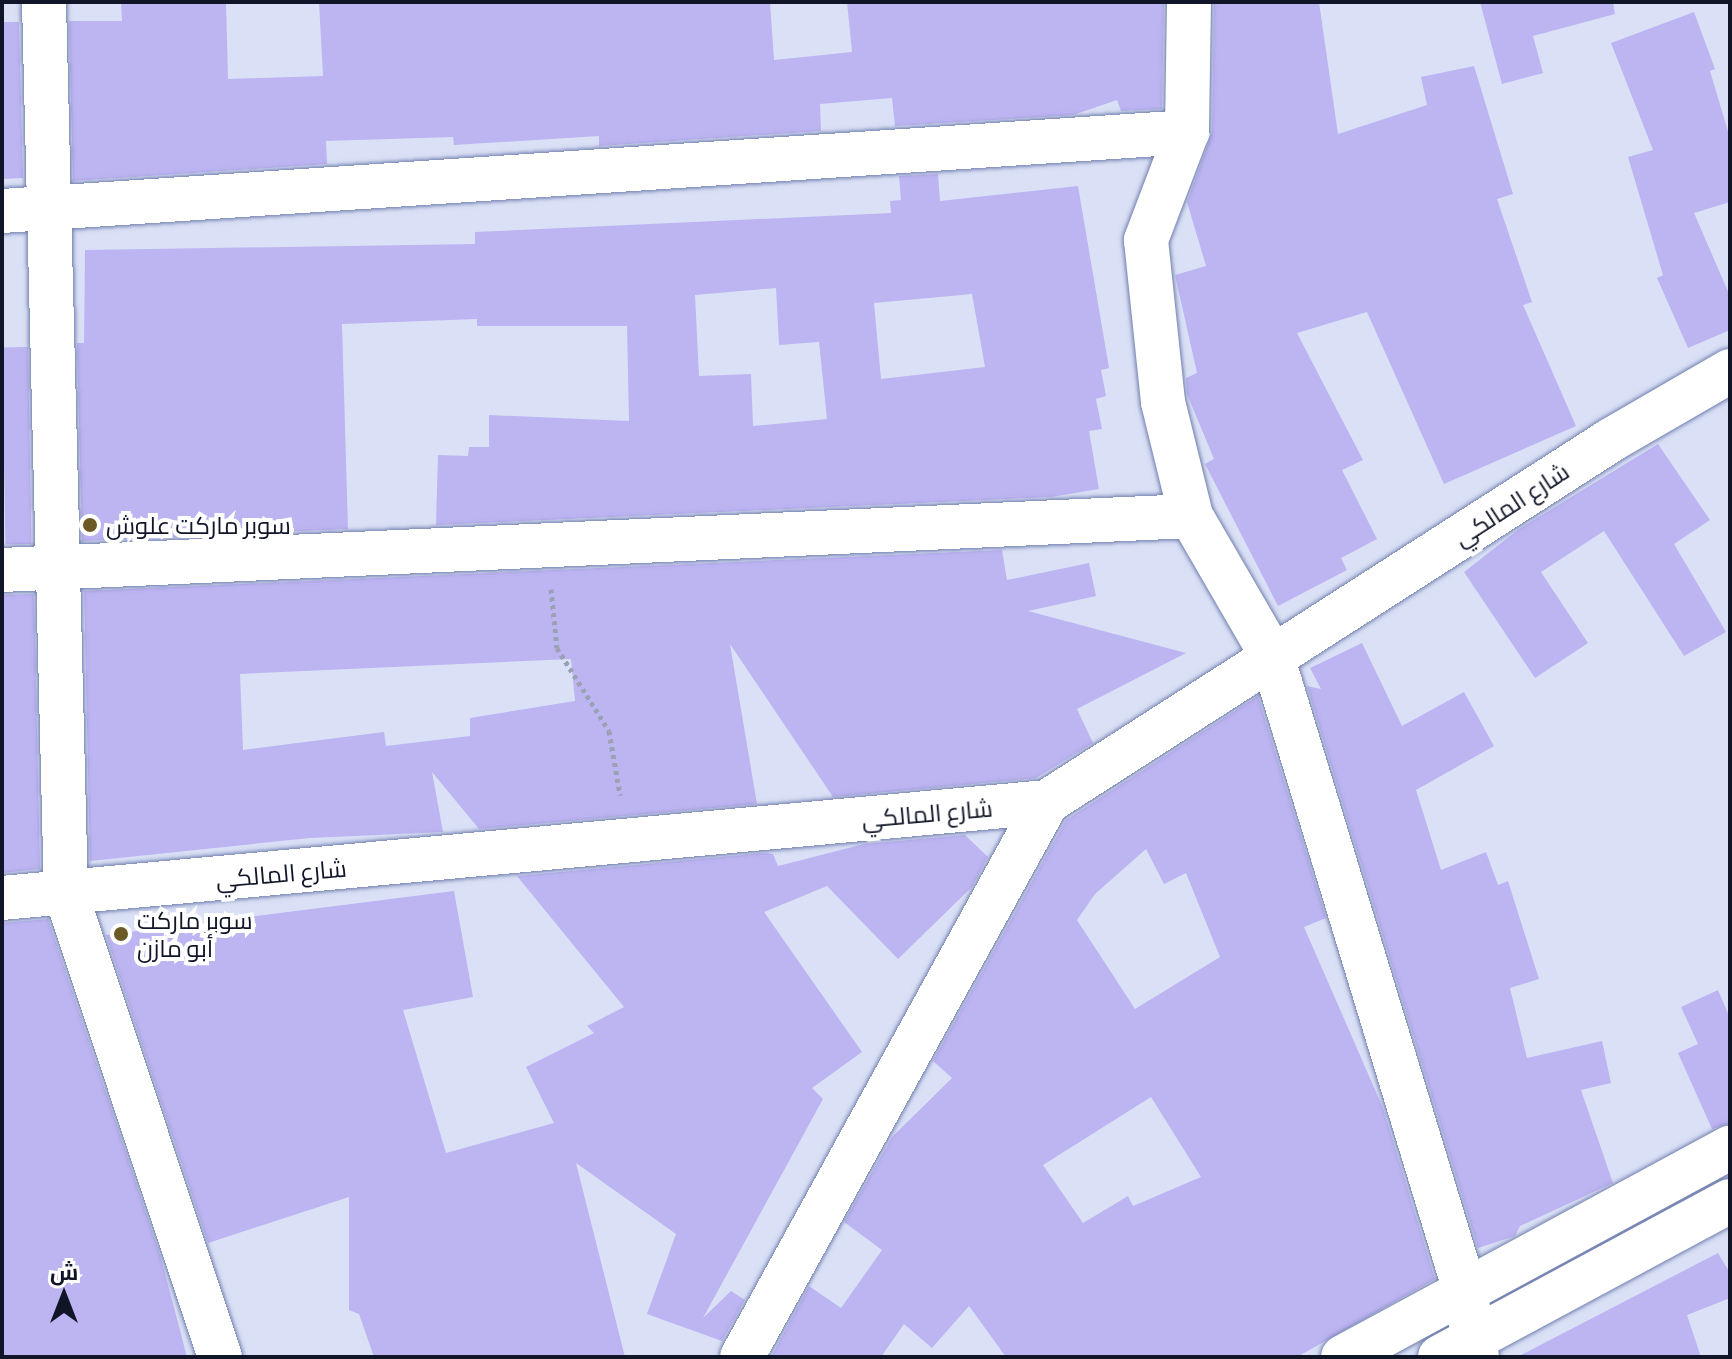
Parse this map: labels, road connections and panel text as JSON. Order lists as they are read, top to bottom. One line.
{"streets":{"street":["شارع المالكي"]},"places":["سوبر ماركت علوش","سوبر ماركت أبو مازن"],"north":"top"}
